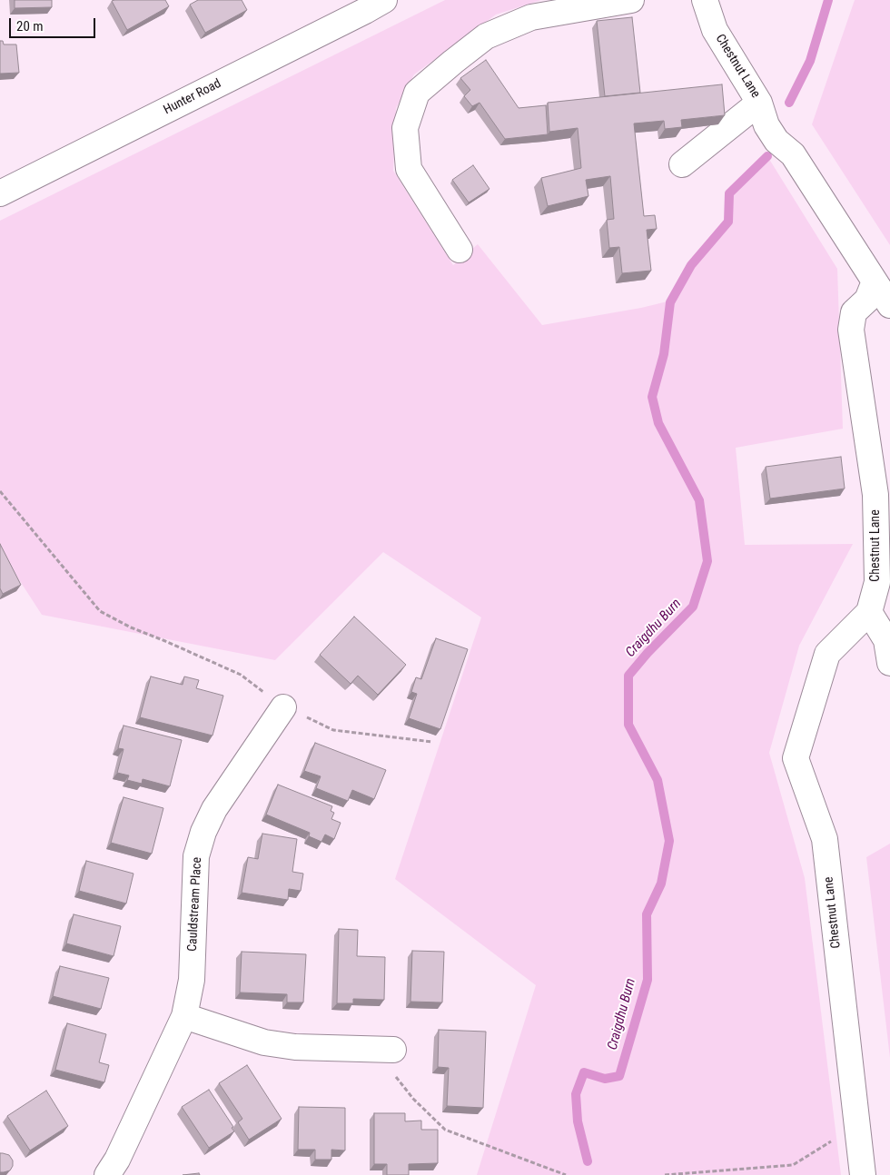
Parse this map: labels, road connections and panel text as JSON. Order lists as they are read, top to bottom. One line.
{"streets":{"street":["Chestnut Lane","Hunter Road","Cauldstream Place"]},"water":["Craigdhu Burn"],"scale_bar":"20 m"}
